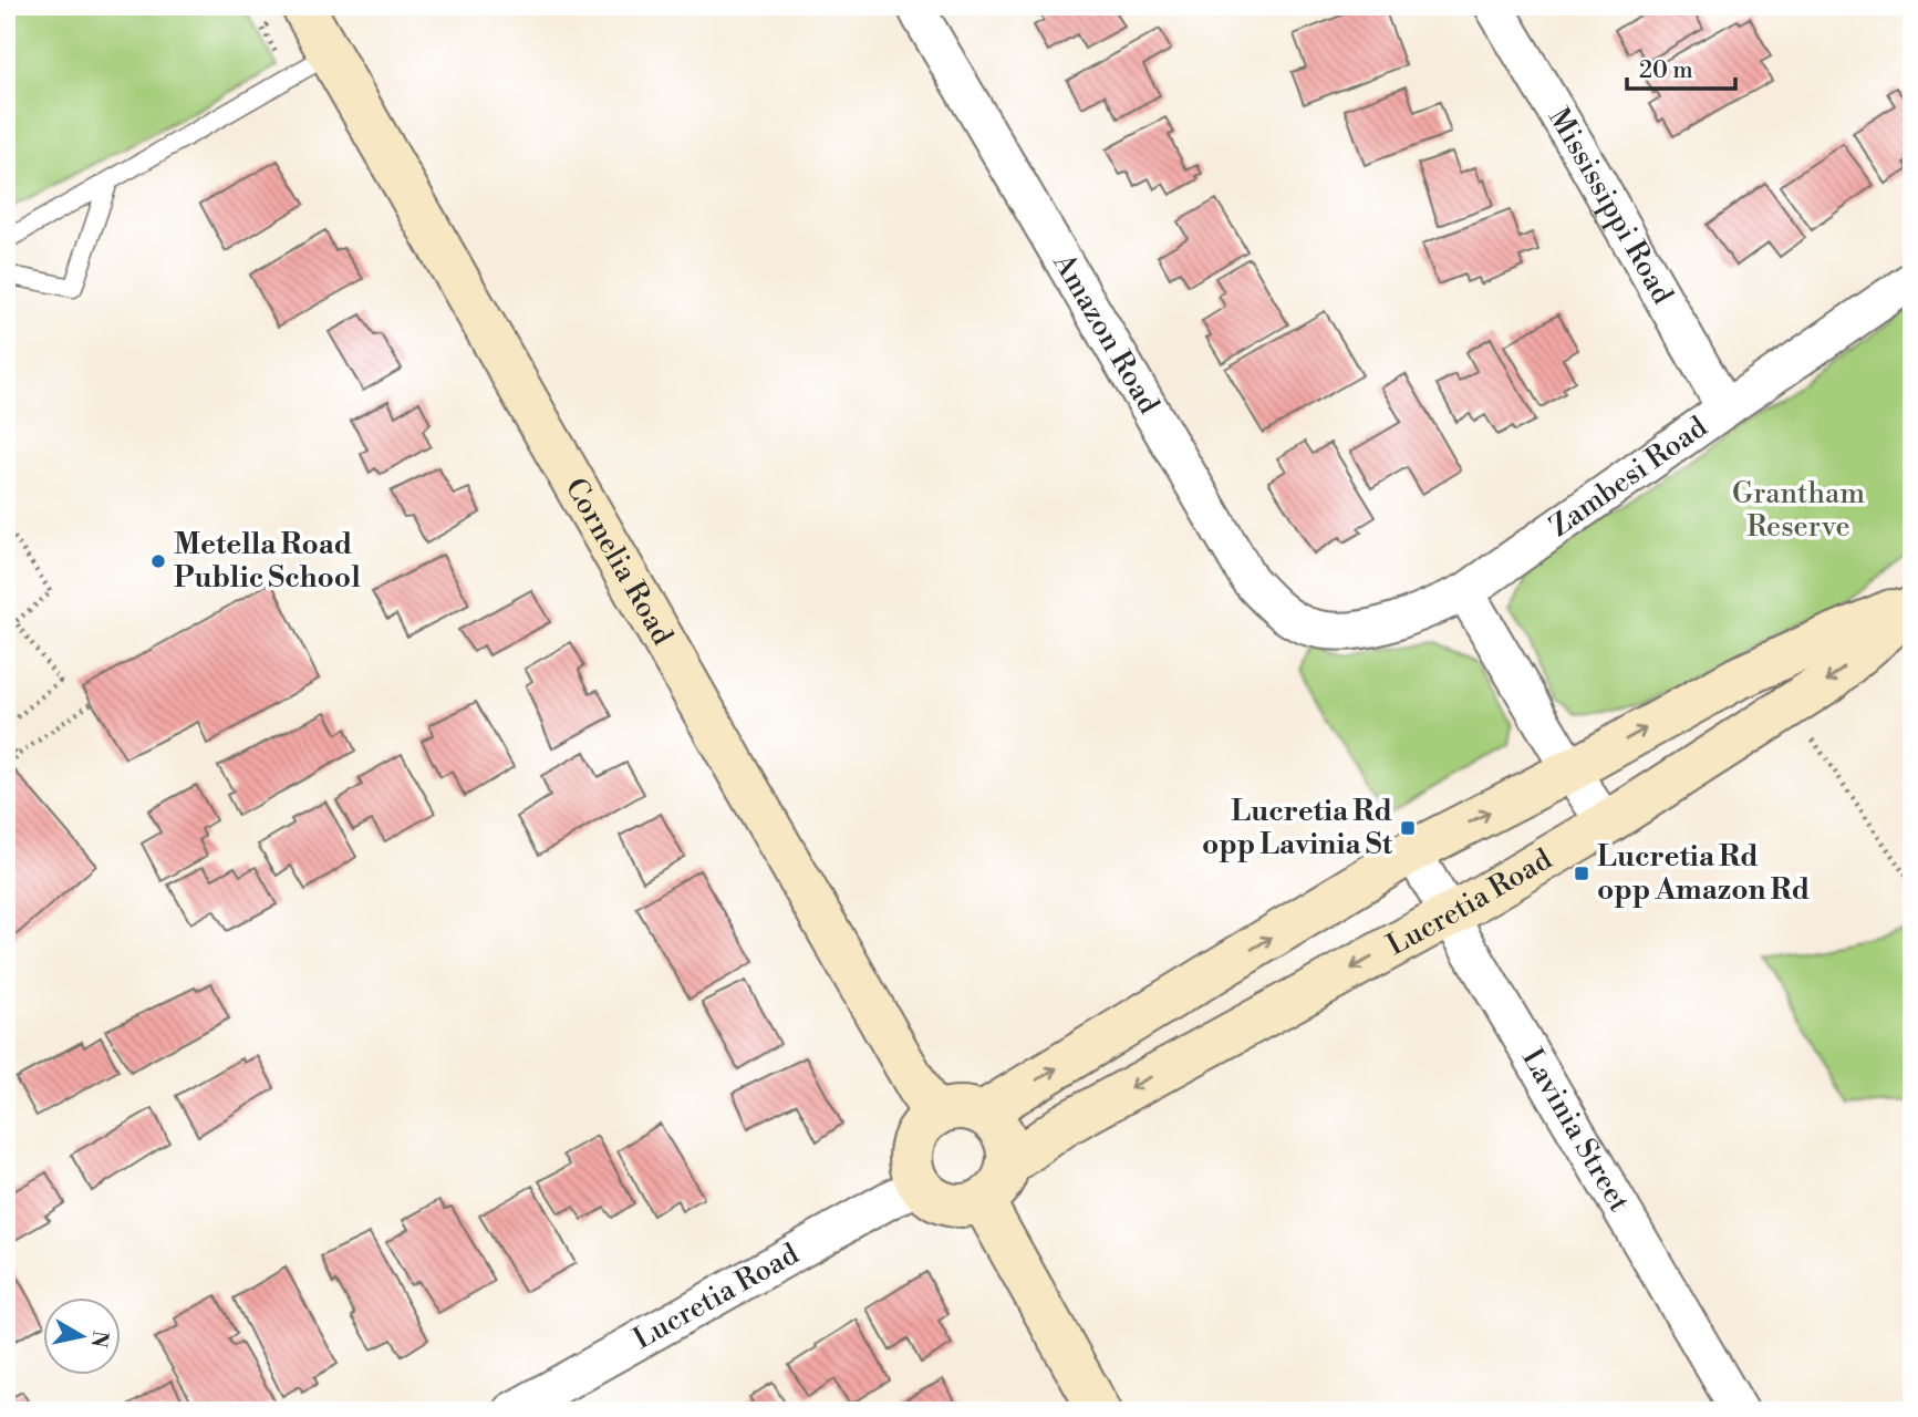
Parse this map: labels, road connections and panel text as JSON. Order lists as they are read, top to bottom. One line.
{"streets":{"street":["Mississippi Road","Amazon Road","Zambesi Road","Cornelia Road","Lucretia Road","Lavinia Street"]},"crossings":[["Mississippi Road","Zambesi Road"],["Amazon Road","Zambesi Road"],["Cornelia Road","Lucretia Road"],["Lucretia Road","Lavinia Street"]],"parks":["Grantham Reserve"],"places":{"other":["Metella Road Public School"],"transit":["Lucretia Rd opp Lavinia St","Lucretia Rd opp Amazon Rd"]},"scale_bar":"20 m","north":"right"}
